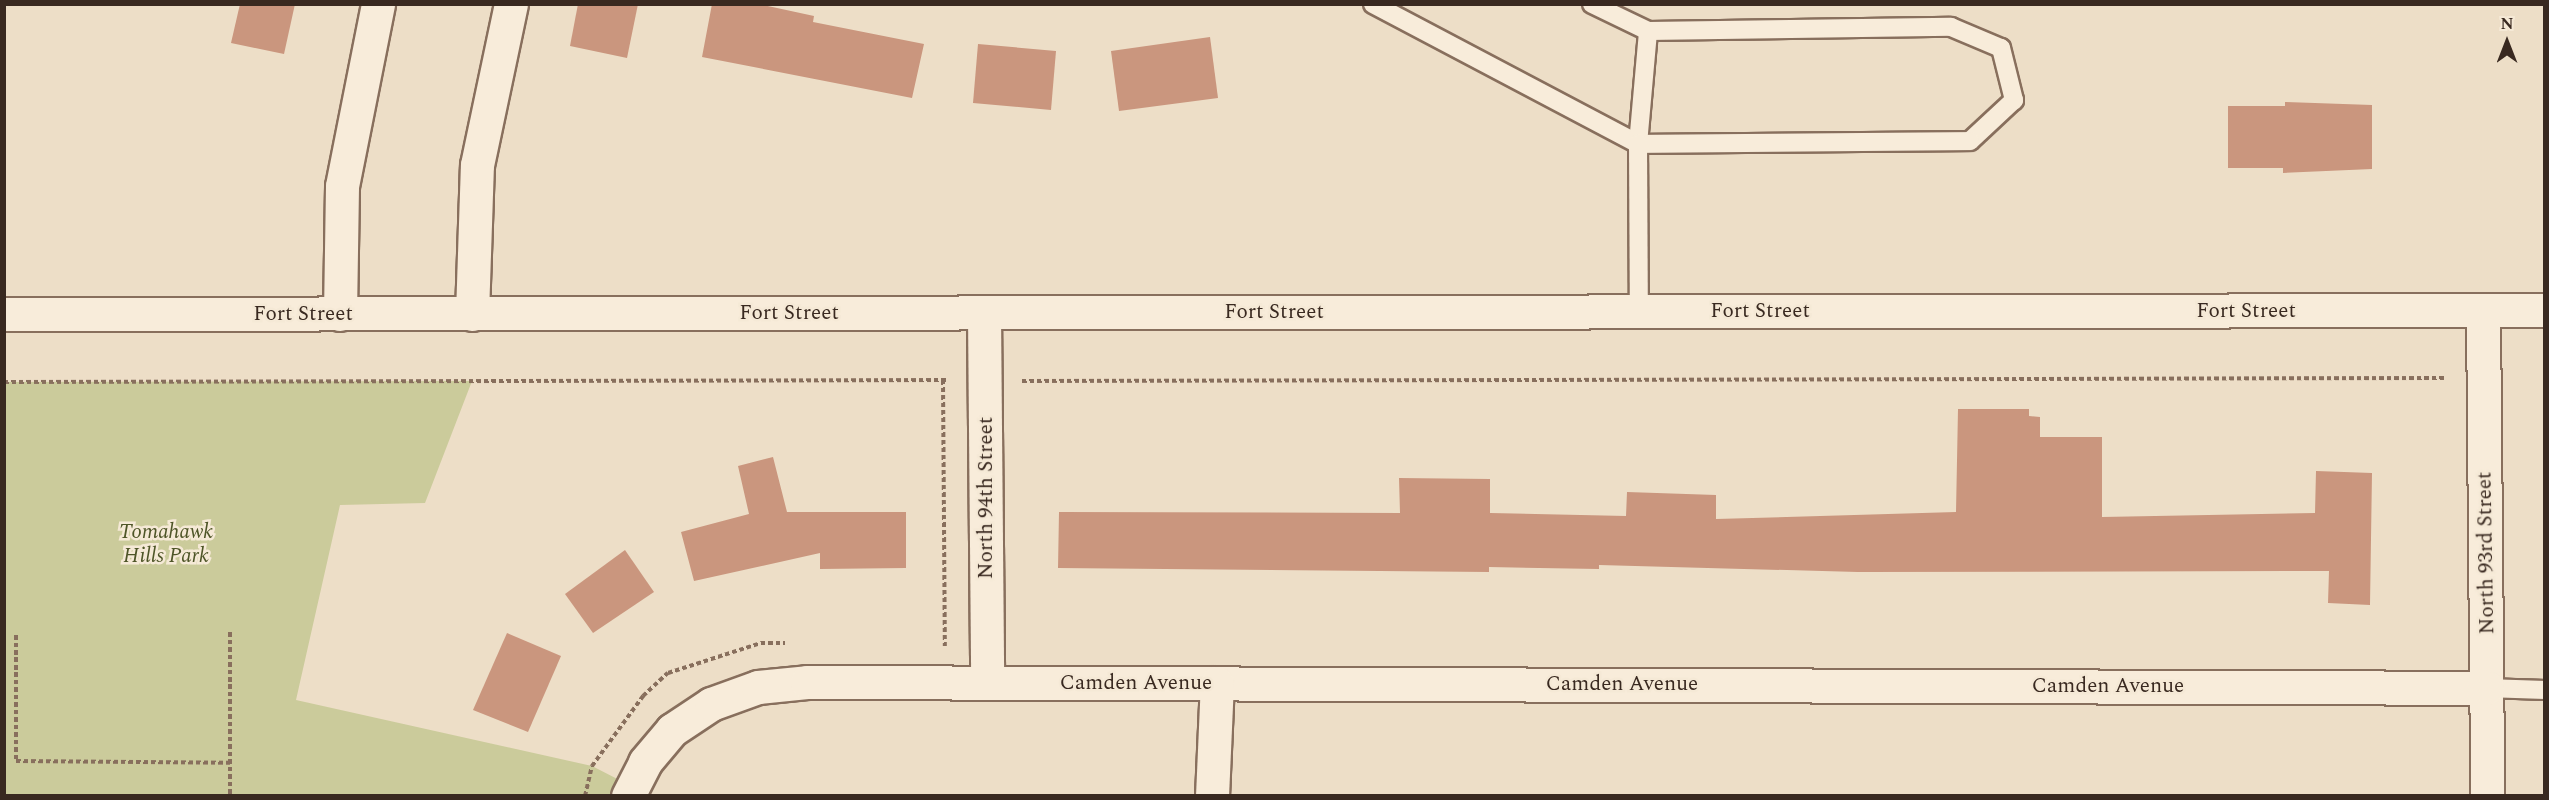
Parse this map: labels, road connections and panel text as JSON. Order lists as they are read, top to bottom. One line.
{"streets":{"street":["Fort Street","North 94th Street","North 93rd Street","Camden Avenue"]},"crossings":[["Fort Street","North 94th Street"],["Fort Street","North 93rd Street"],["North 94th Street","Camden Avenue"],["North 93rd Street","Camden Avenue"]],"parks":["Tomahawk Hills Park"],"north":"top"}
